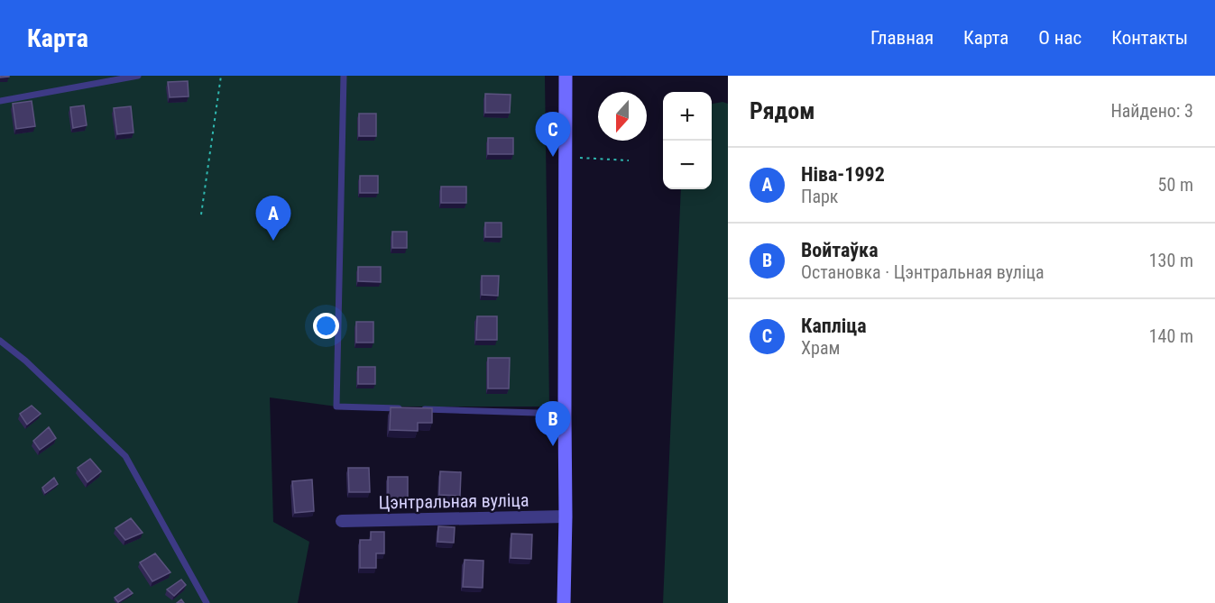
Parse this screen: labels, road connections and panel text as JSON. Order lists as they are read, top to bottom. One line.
{"streets":{"street":["Цэнтральная вуліца"]},"north":"bottom","page":{"header":"Карта","nav":["Главная","Карта","О нас","Контакты"],"heading":["Рядом","Найдено: 3"],"map_buttons":["+","−"],"pins":["C","A","B"],"list":[{"mark":"A","name":"Ніва-1992","note":"Парк","value":"50 m"},{"mark":"B","name":"Войтаўка","note":"Остановка · Цэнтральная вуліца","value":"130 m"},{"mark":"C","name":"Капліца","note":"Храм","value":"140 m"}]}}
